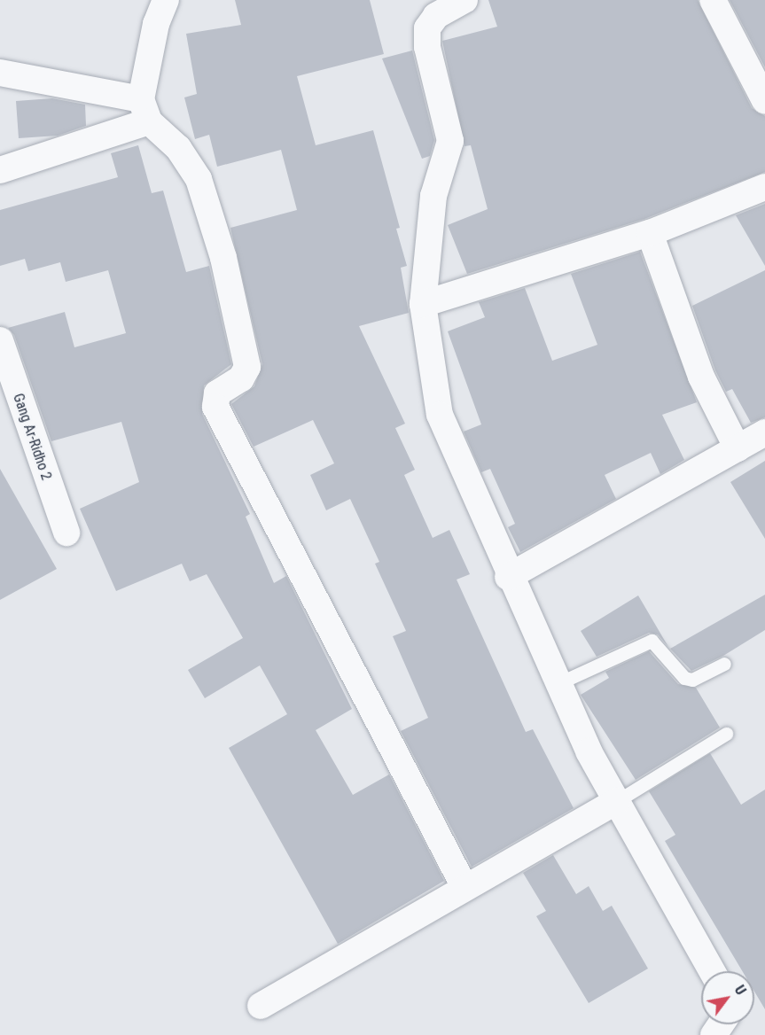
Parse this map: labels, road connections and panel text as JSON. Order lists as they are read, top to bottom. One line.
{"streets":{"street":["Gang Ar-Ridho 2"]},"north":"top right"}
